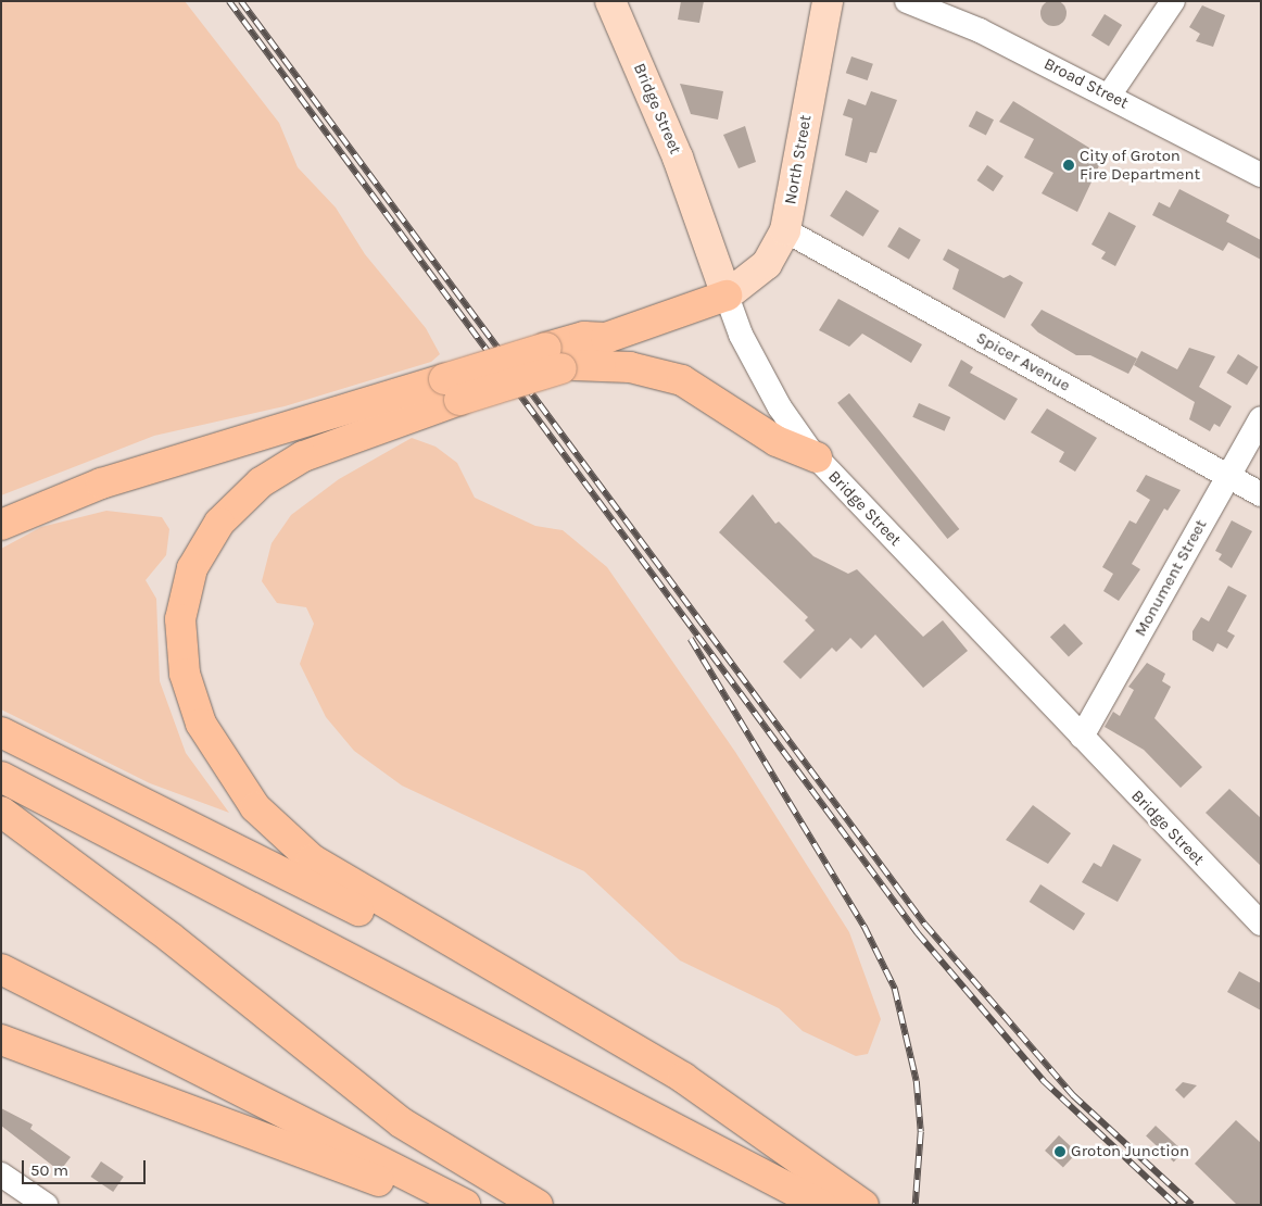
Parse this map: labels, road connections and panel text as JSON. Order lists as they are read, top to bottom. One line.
{"streets":{"main road":["Bridge Street","North Street"],"street":["Broad Street","Spicer Avenue","Monument Street"]},"crossings":[["Bridge Street","North Street"],["Bridge Street","Monument Street"],["North Street","Spicer Avenue"],["Spicer Avenue","Monument Street"]],"places":["City of Groton Fire Department","Groton Junction"],"scale_bar":"50 m"}
